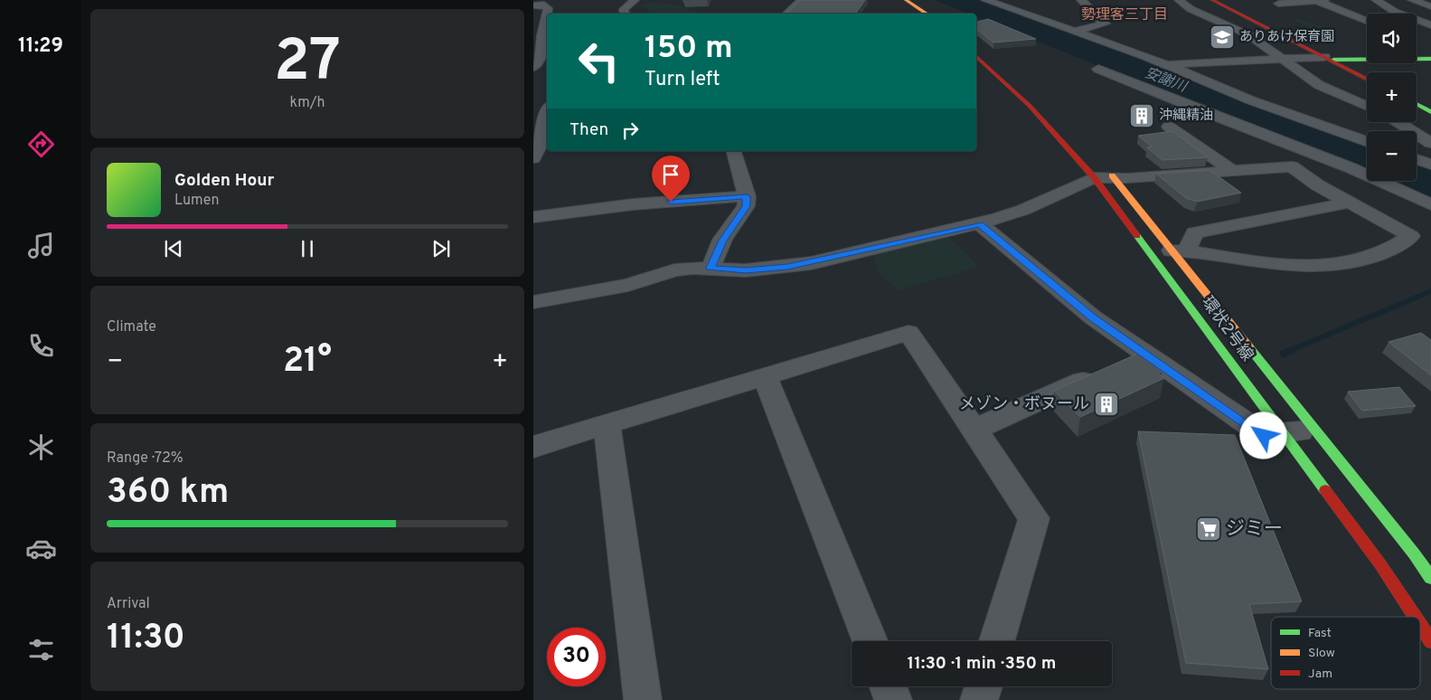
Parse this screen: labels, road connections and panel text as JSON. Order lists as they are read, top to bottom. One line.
{"streets":{"main road":["環状2号線"]},"districts":["勢理客三丁目"],"water":["安謝川"],"places":{"school or university":["ありあけ保育園"],"building":["沖縄精油","メゾン・ボヌール"],"supermarket":["ジミー"]},"legend":["Fast","Slow","Jam"],"page":{"tabs":"11:29","tile":[["27","km/h"],"Climate",["Range · 72%","360 km"],["Arrival","11:30"]],"map_buttons":["+","−"],"turn":["150 m","Turn left"],"then":"Then","song":["Golden Hour","Lumen"],"heat":["−","21°","+"],"limit":"30","trip":"11:30 · 1 min · 350 m"}}
